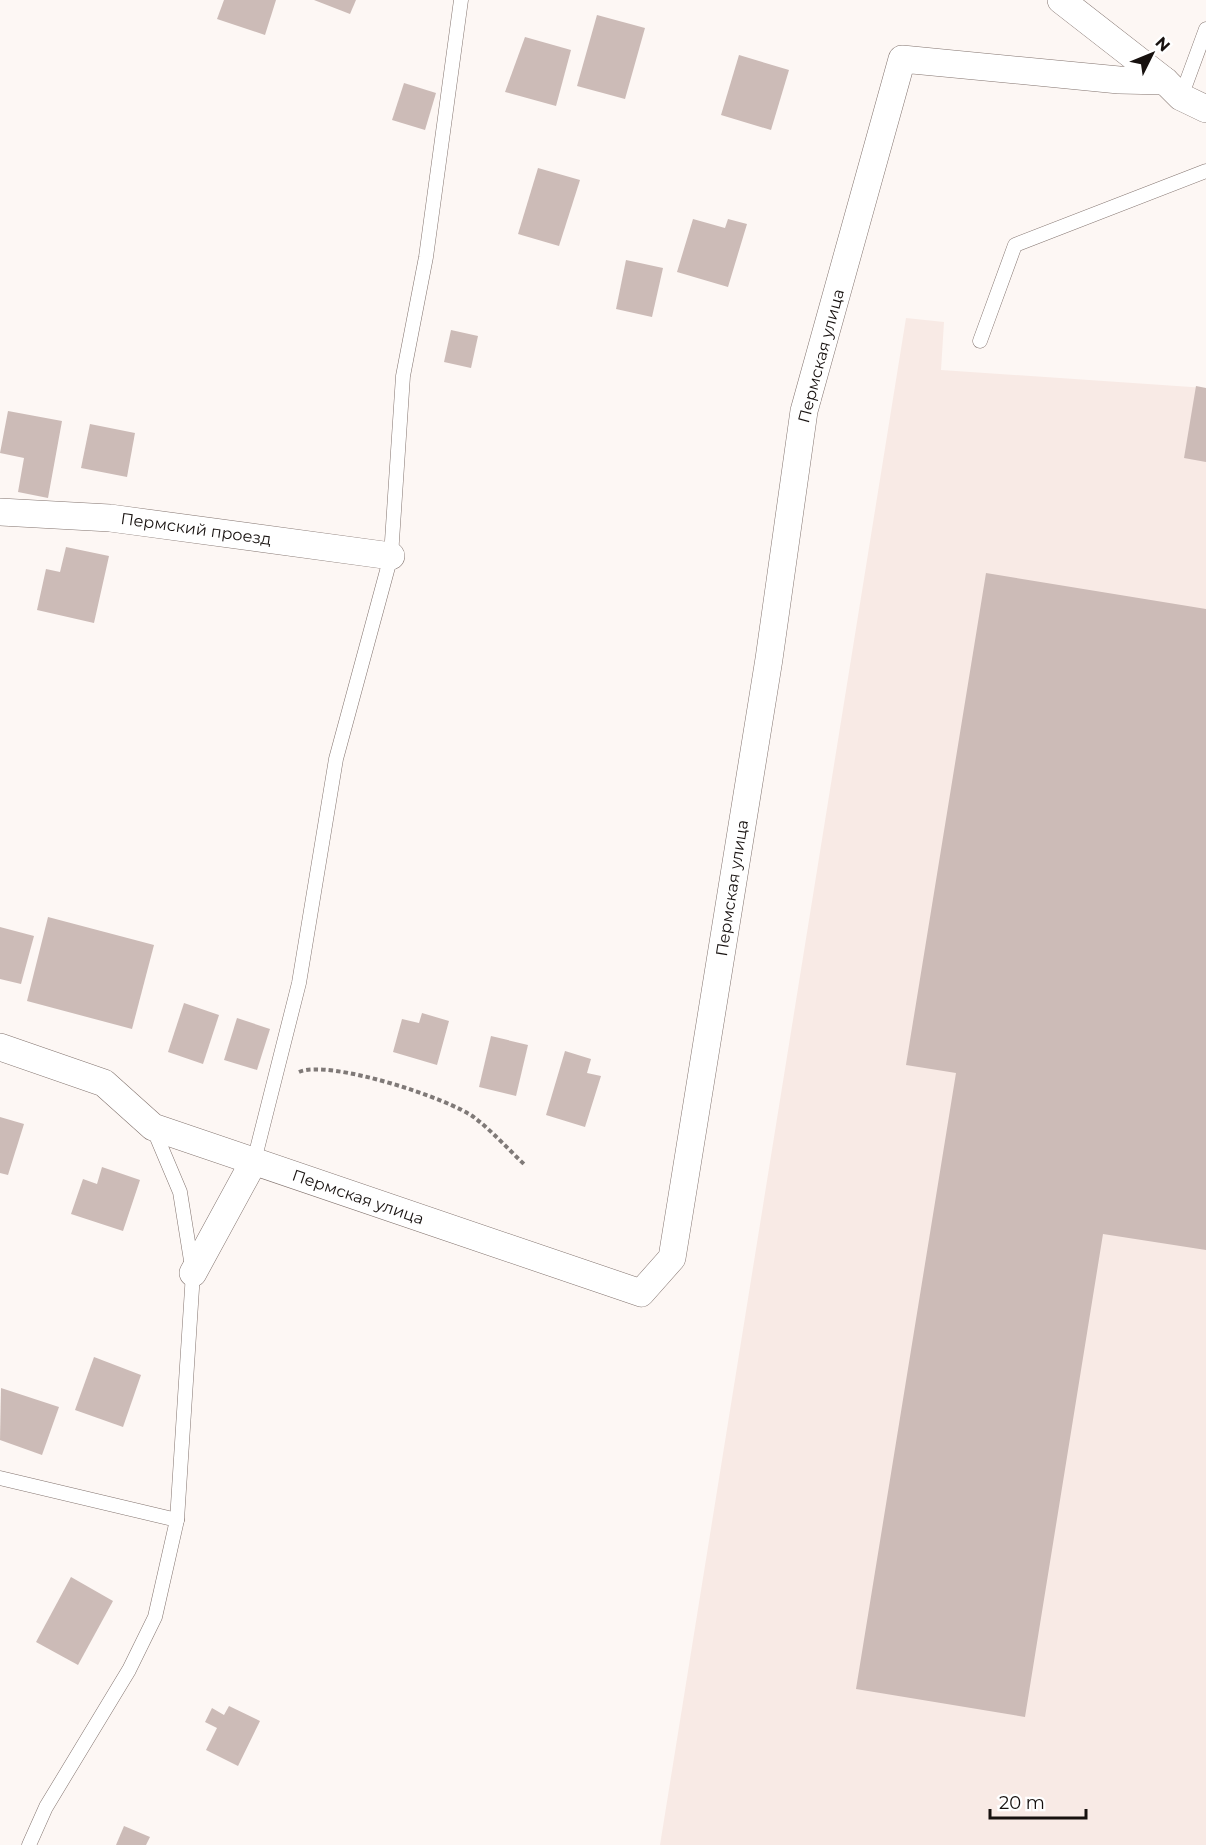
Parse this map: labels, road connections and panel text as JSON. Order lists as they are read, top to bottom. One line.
{"streets":{"street":["Пермская улица","Пермский проезд"]},"scale_bar":"20 m","north":"top right"}
